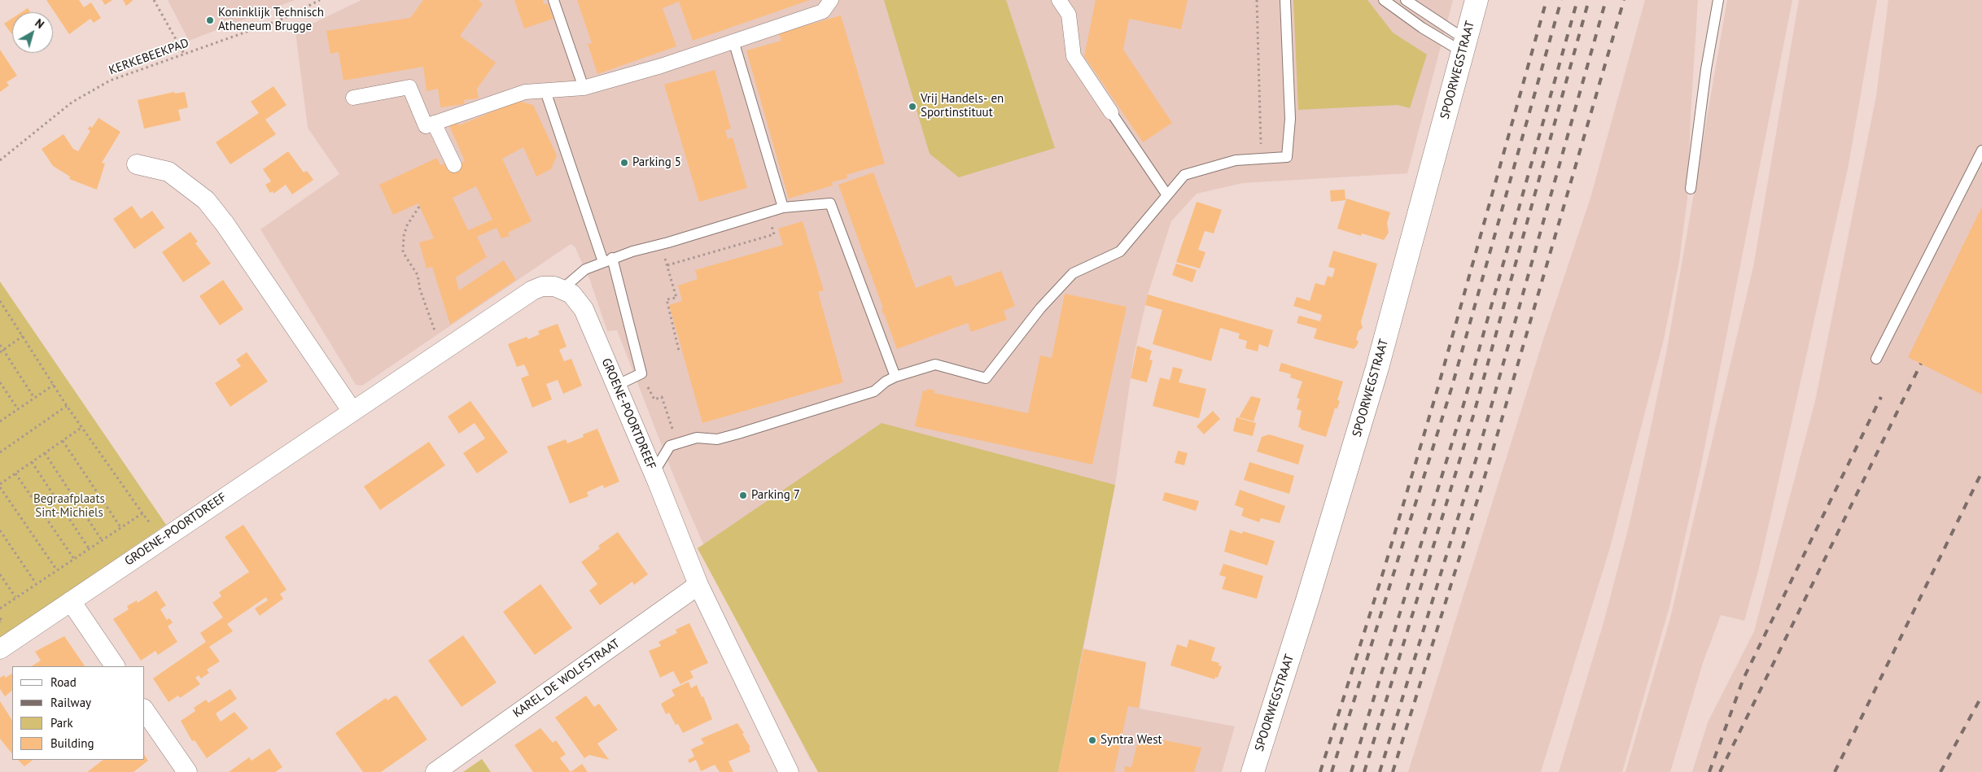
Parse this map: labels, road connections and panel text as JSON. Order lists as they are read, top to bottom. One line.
{"streets":{"street":["SPOORWEGSTRAAT","GROENE-POORTDREEF","KAREL DE WOLFSTRAAT"],"path":["KERKEBEEKPAD"]},"crossings":[["GROENE-POORTDREEF","KAREL DE WOLFSTRAAT"]],"parks":["Begraafplaats Sint-Michiels"],"places":["Koninklijk Technisch Atheneum Brugge","Vrij Handels- en Sportinstituut","Parking 5","Parking 7","Syntra West"],"legend":["Road","Railway","Park","Building"],"north":"top right"}
